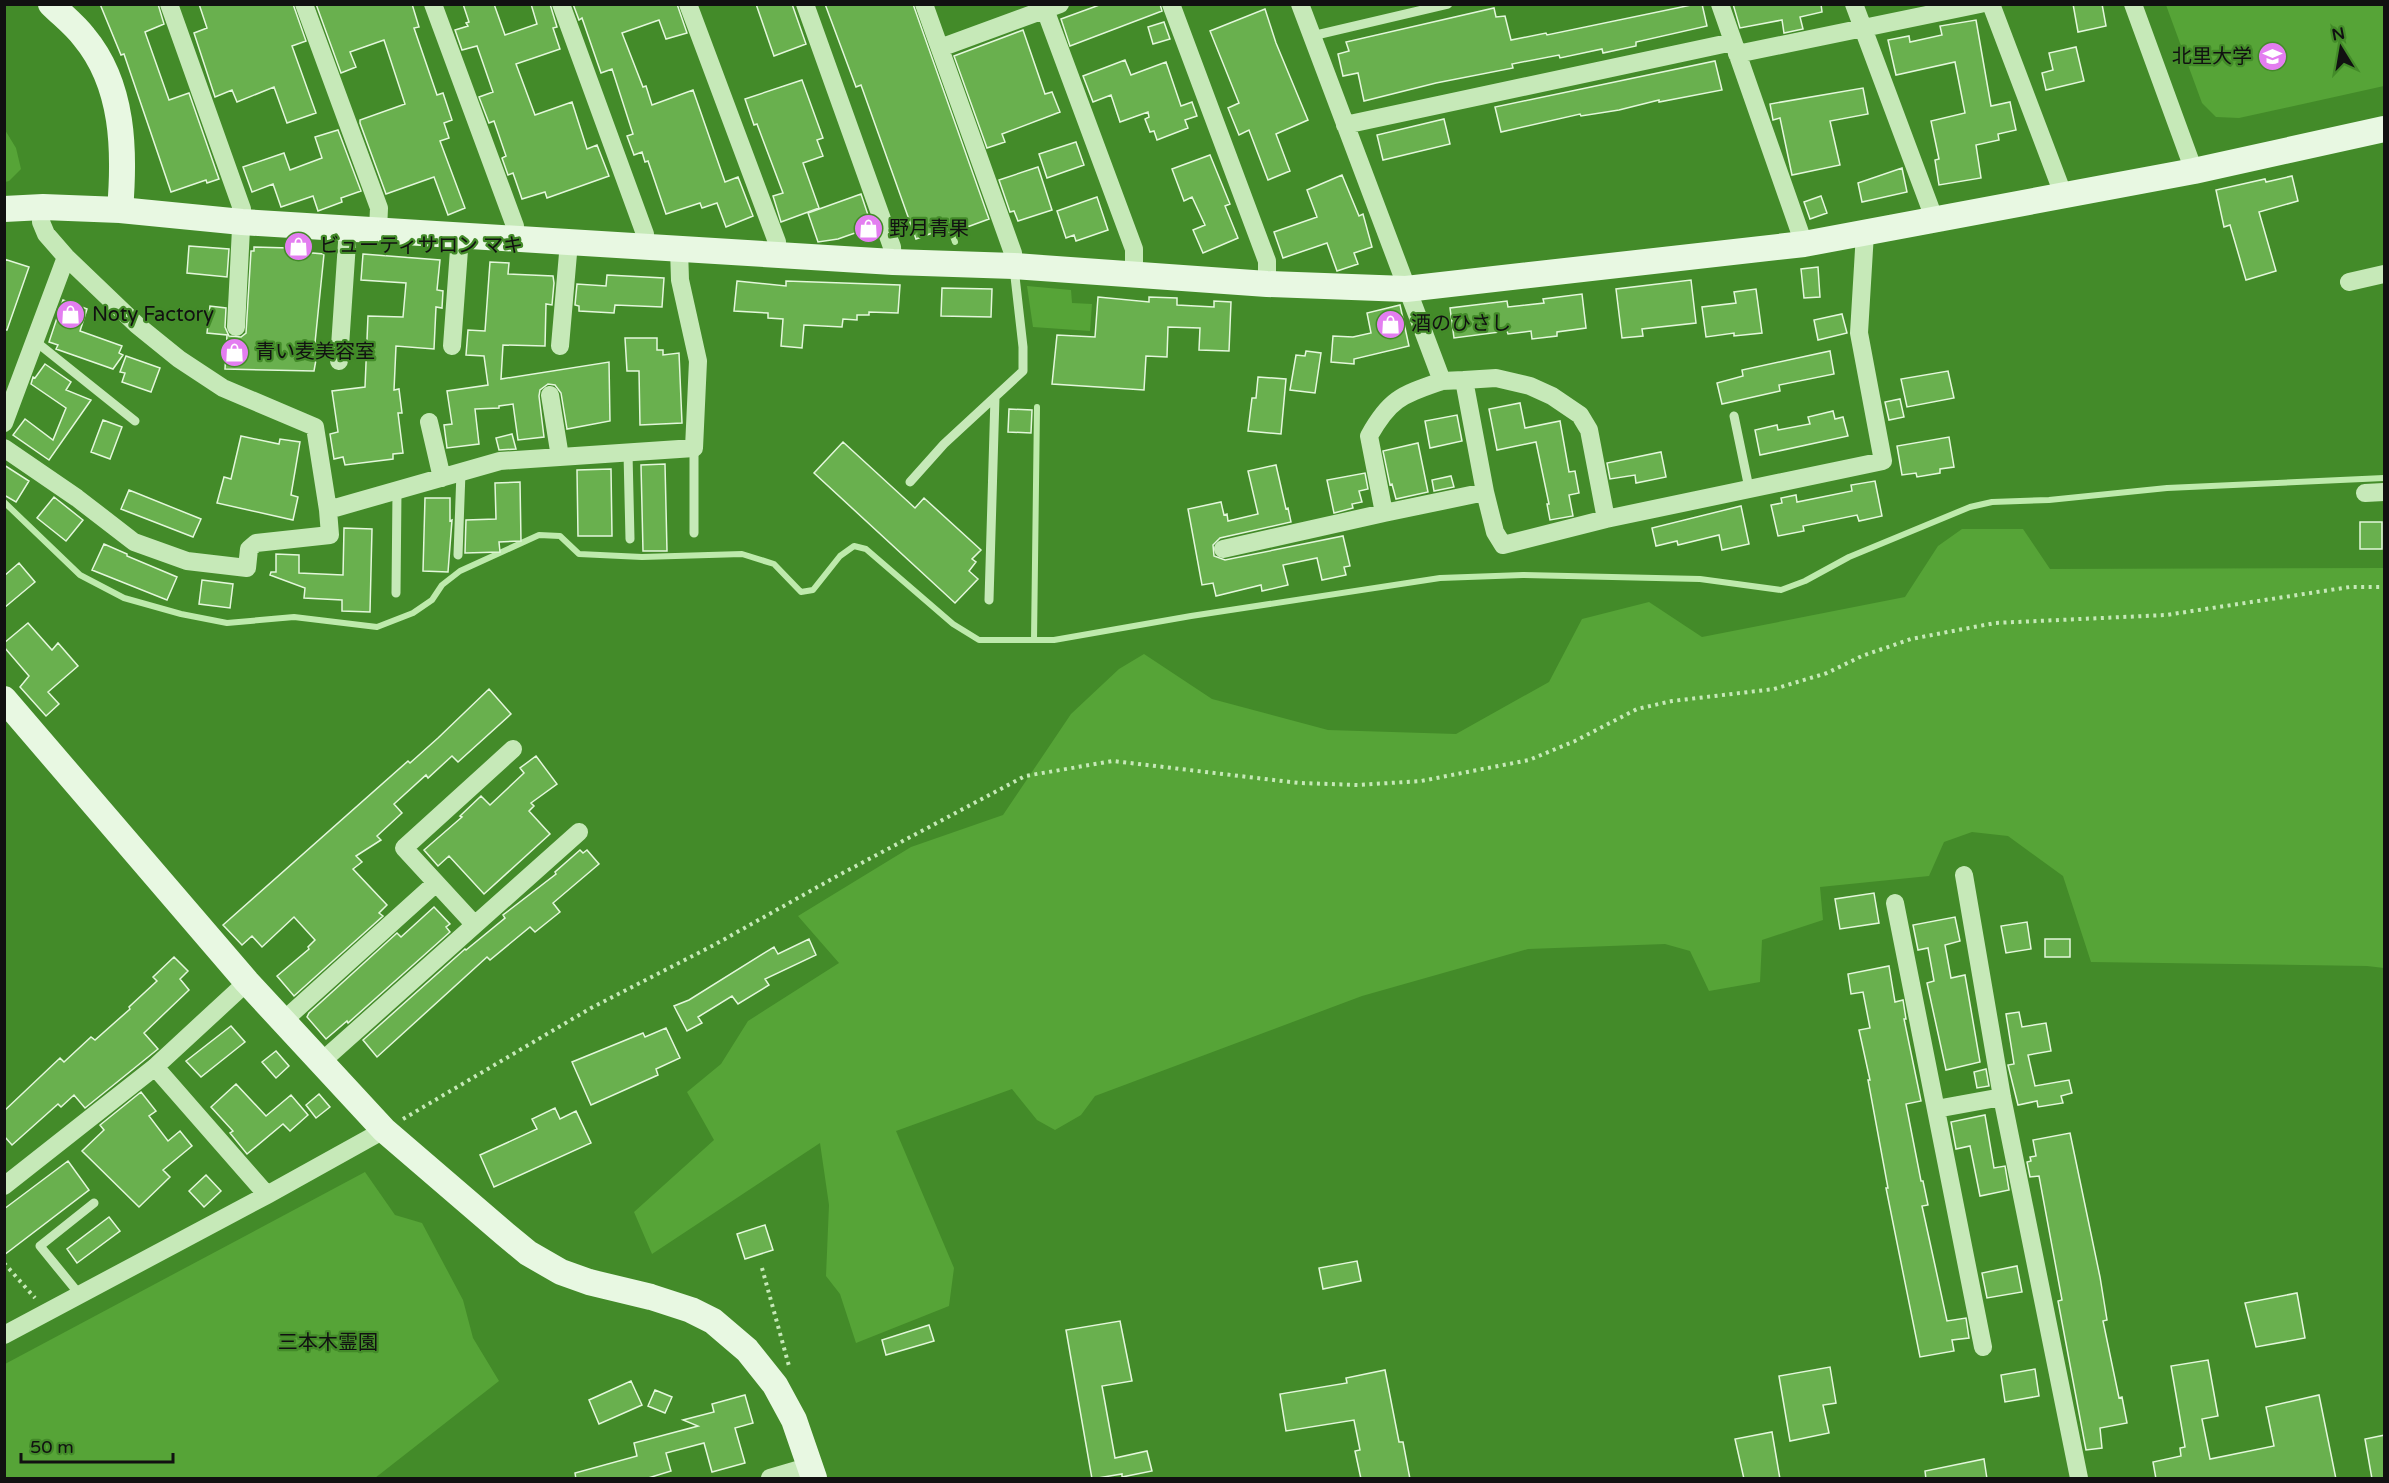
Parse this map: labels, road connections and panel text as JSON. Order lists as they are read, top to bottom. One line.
{"parks":["三本木霊園"],"places":{"school or university":["北里大学"],"shop":["野月青果","ビューティサロン マキ","Noty Factory","酒のひさし","青い麦美容室"]},"scale_bar":"50 m","north":"top"}
